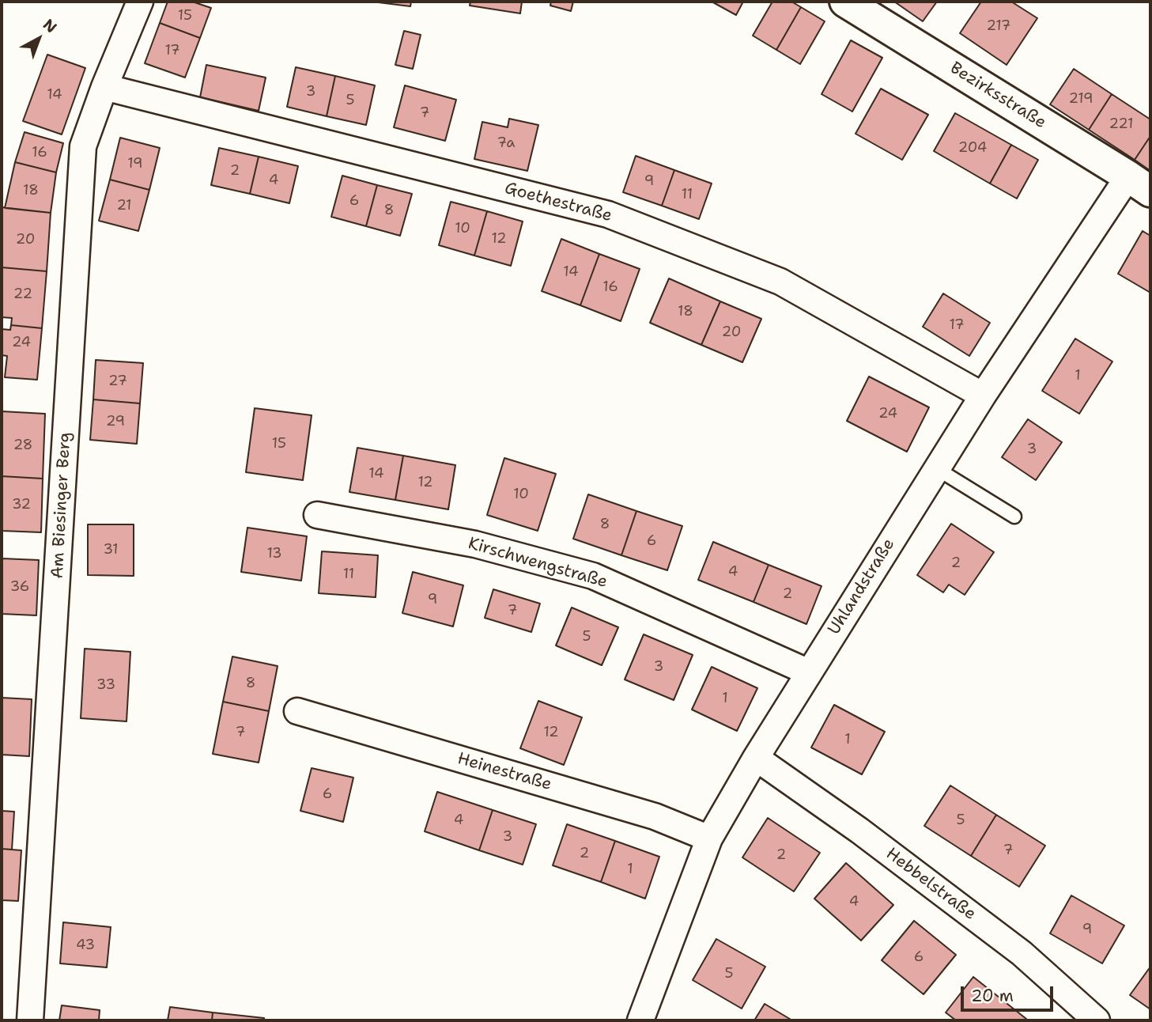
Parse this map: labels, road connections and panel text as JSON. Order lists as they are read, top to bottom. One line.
{"streets":{"main road":["Bezirksstraße"],"street":["Goethestraße","Am Biesinger Berg","Kirschwengstraße","Uhlandstraße","Heinestraße","Hebbelstraße"]},"crossings":[["Bezirksstraße","Uhlandstraße"],["Goethestraße","Am Biesinger Berg"],["Goethestraße","Uhlandstraße"],["Kirschwengstraße","Uhlandstraße"],["Uhlandstraße","Heinestraße"],["Uhlandstraße","Hebbelstraße"]],"house_numbers":["15","217","17","3","14","219","5","7","221","7a","204","16","19","2","4","9","18","11","6","21","8","10","12","20","14","16","22","18","17","20","24","1","27","24","29","15","28","3","14","12","10","32","8","6","31","13","2","4","11","36","2","9","7","5","3","8","33","1","7","12","1","6","4","5","3","7","2","2","1","4","9","43","6","5"],"scale_bar":"20 m","north":"top right"}
